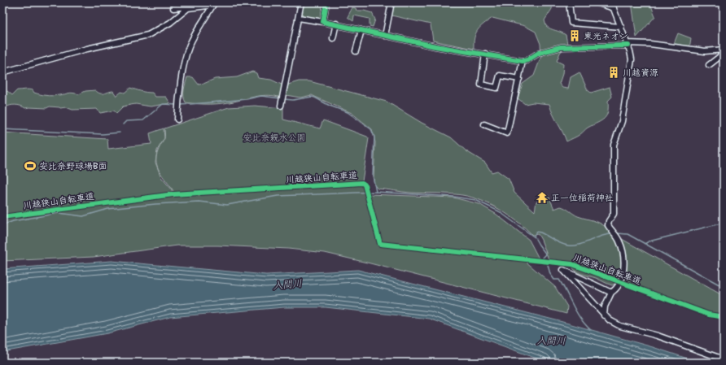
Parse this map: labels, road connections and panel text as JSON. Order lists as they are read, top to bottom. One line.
{"streets":{"cycle path":["川越狭山自転車道"]},"water":["入間川"],"parks":["安比奈親水公園"],"places":{"building":["東光ネオン","川越資源"],"sports":["安比奈野球場B面"],"temple":["正一位稲荷神社"]}}
